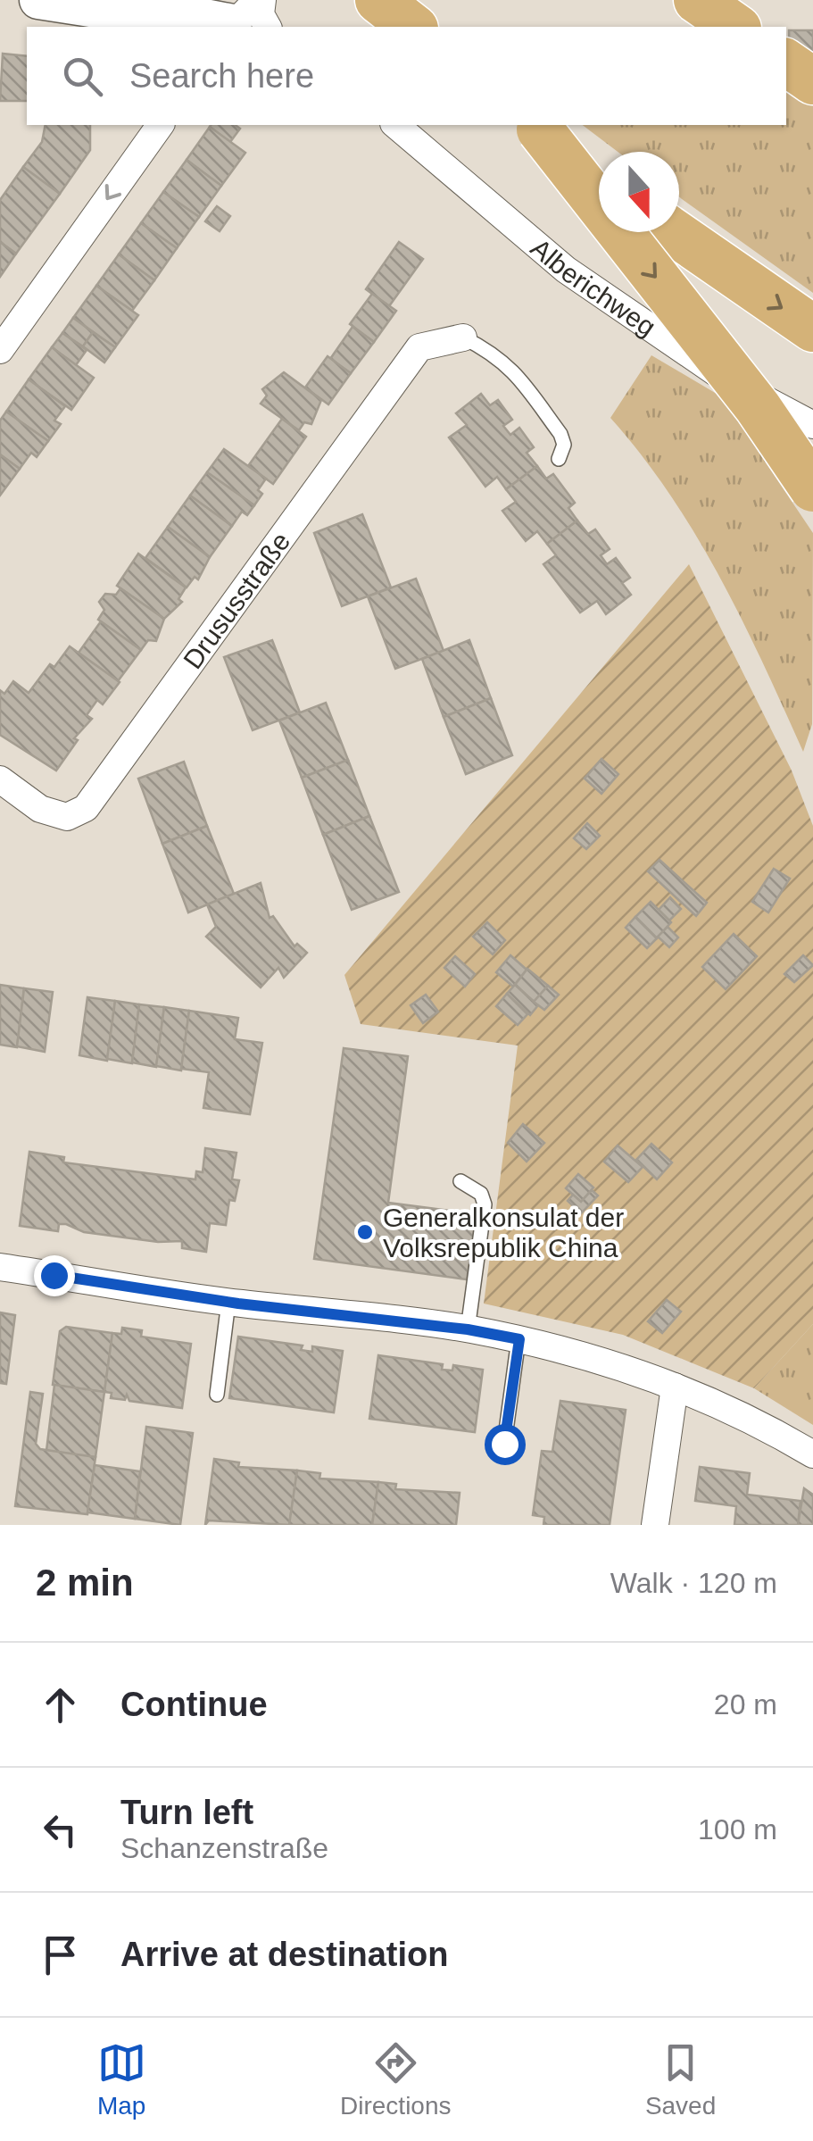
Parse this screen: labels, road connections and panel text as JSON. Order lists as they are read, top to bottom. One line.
{"streets":{"street":["Alberichweg","Drususstraße"]},"places":["Generalkonsulat der Volksrepublik China"],"north":"bottom","page":{"search":"Search here","heading":["2 min","Walk · 120 m"],"list":[["Continue","20 m"],["Turn left","Schanzenstraße","100 m"],"Arrive at destination"],"nav":["Map","Directions","Saved"]}}
